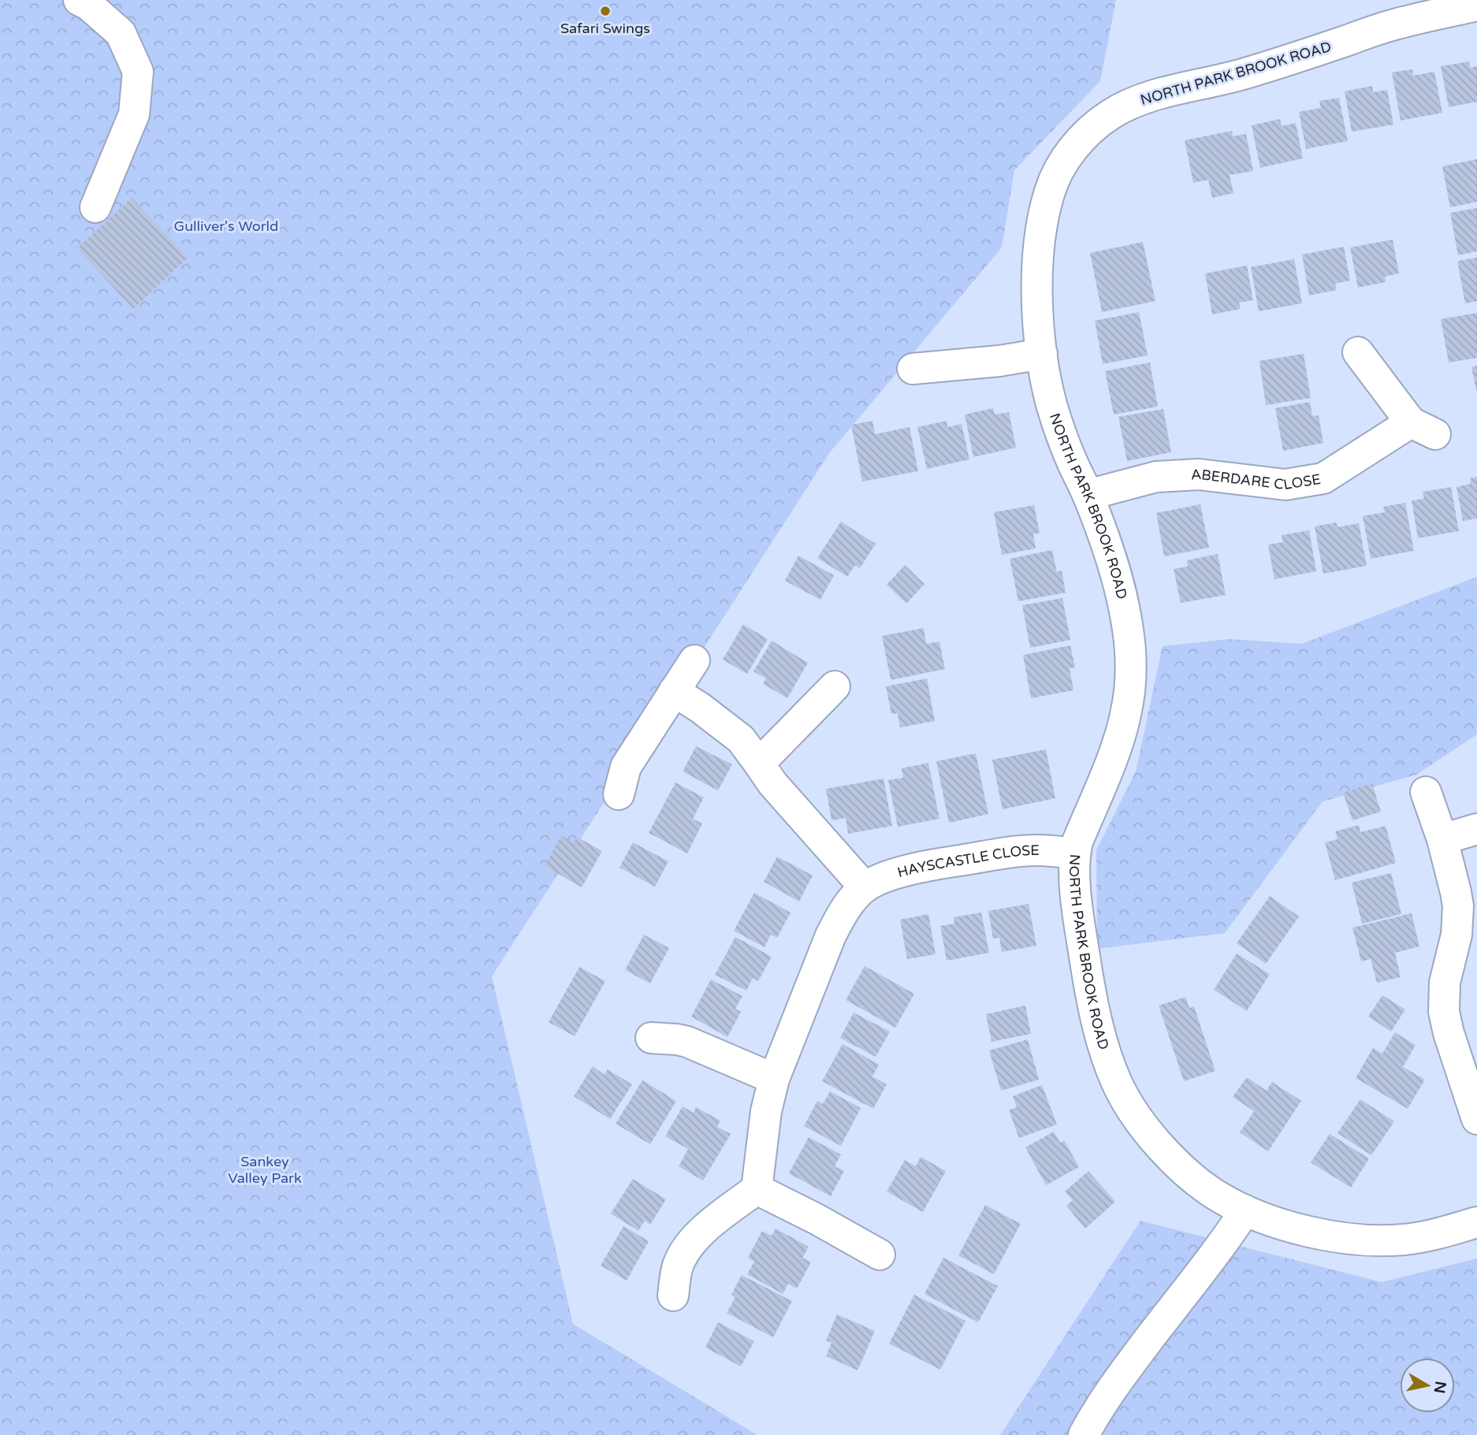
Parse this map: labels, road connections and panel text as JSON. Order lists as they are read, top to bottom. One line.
{"streets":{"street":["NORTH PARK BROOK ROAD","ABERDARE CLOSE","HAYSCASTLE CLOSE"]},"crossings":[["NORTH PARK BROOK ROAD","ABERDARE CLOSE"],["NORTH PARK BROOK ROAD","HAYSCASTLE CLOSE"]],"parks":["Gulliver's World","Sankey Valley Park"],"places":["Safari Swings"],"north":"right"}
